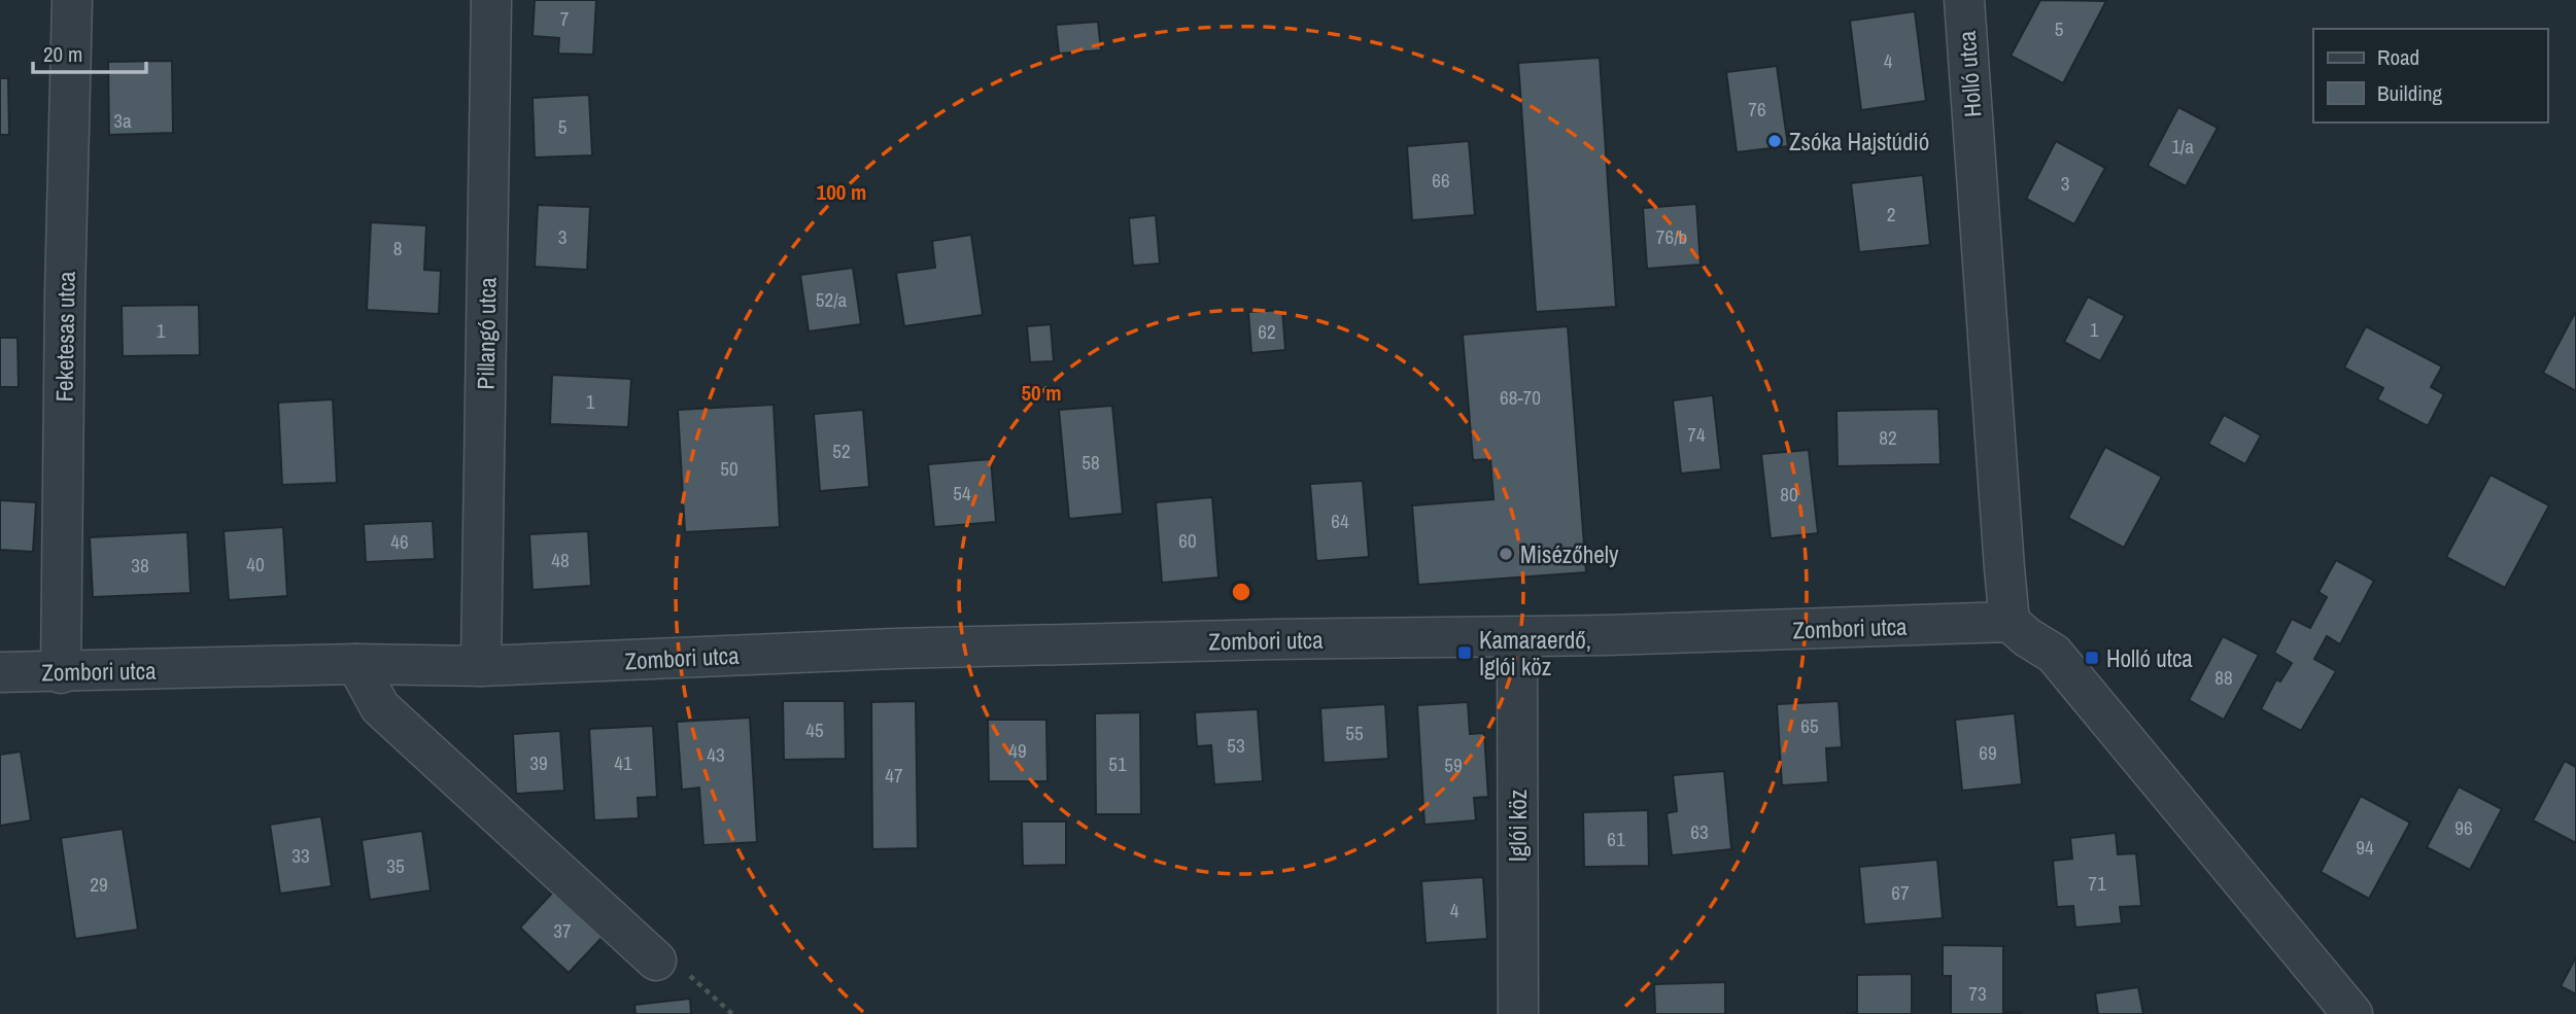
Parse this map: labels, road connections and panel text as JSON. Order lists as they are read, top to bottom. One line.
{"streets":{"street":["Holló utca","Pillangó utca","Feketesas utca","Zombori utca","Iglói köz"]},"crossings":[["Holló utca","Zombori utca"],["Pillangó utca","Zombori utca"],["Feketesas utca","Zombori utca"],["Zombori utca","Iglói köz"]],"places":{"other":["Zsóka Hajstúdió","Misézőhely"],"transit":["Kamaraerdő, Iglói köz","Holló utca"]},"house_numbers":["7","5","4","76","3a","5","1/a","66","3","2","3","76/b","8","52/a","1","1","62","68-70","1","74","82","52","58","50","54","80","64","60","46","48","40","38","88","65","45","55","53","49","69","43","39","41","51","59","47","96","63","61","94","33","35","71","29","67","4","37","73"],"legend":["Road","Building"],"scale_bar":"20 m","rings":["100 m","50 m"]}
